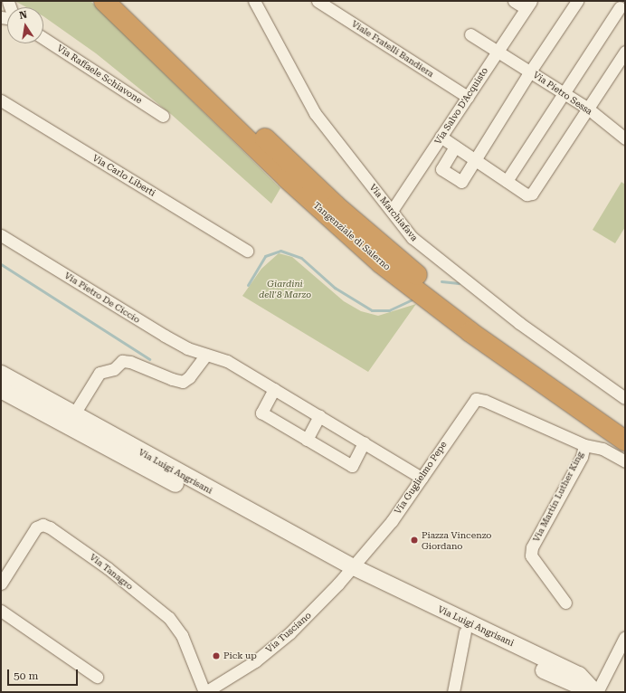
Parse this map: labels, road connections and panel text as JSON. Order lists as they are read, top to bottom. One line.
{"streets":{"highway":["Tangenziale di Salerno"],"street":["Viale Fratelli Bandiera","Via Raffaele Schiavone","Via Pietro Sessa","Via Salvo D'Acquisto","Via Carlo Liberti","Via Marchiafava","Via Pietro De Ciccio","Via Luigi Angrisani","Via Guglielmo Pepe","Via Martin Luther King","Via Tanagro","Via Tusciano"]},"crossings":[["Viale Fratelli Bandiera","Via Salvo D'Acquisto"],["Via Pietro Sessa","Via Salvo D'Acquisto"],["Via Salvo D'Acquisto","Via Marchiafava"],["Via Pietro De Ciccio","Via Guglielmo Pepe"],["Via Luigi Angrisani","Via Guglielmo Pepe"],["Via Luigi Angrisani","Via Tusciano"],["Via Guglielmo Pepe","Via Martin Luther King"],["Via Guglielmo Pepe","Via Tusciano"],["Via Tanagro","Via Tusciano"]],"parks":["Giardini dell'8 Marzo"],"places":["Piazza Vincenzo Giordano","Pick up"],"scale_bar":"50 m","north":"top"}
